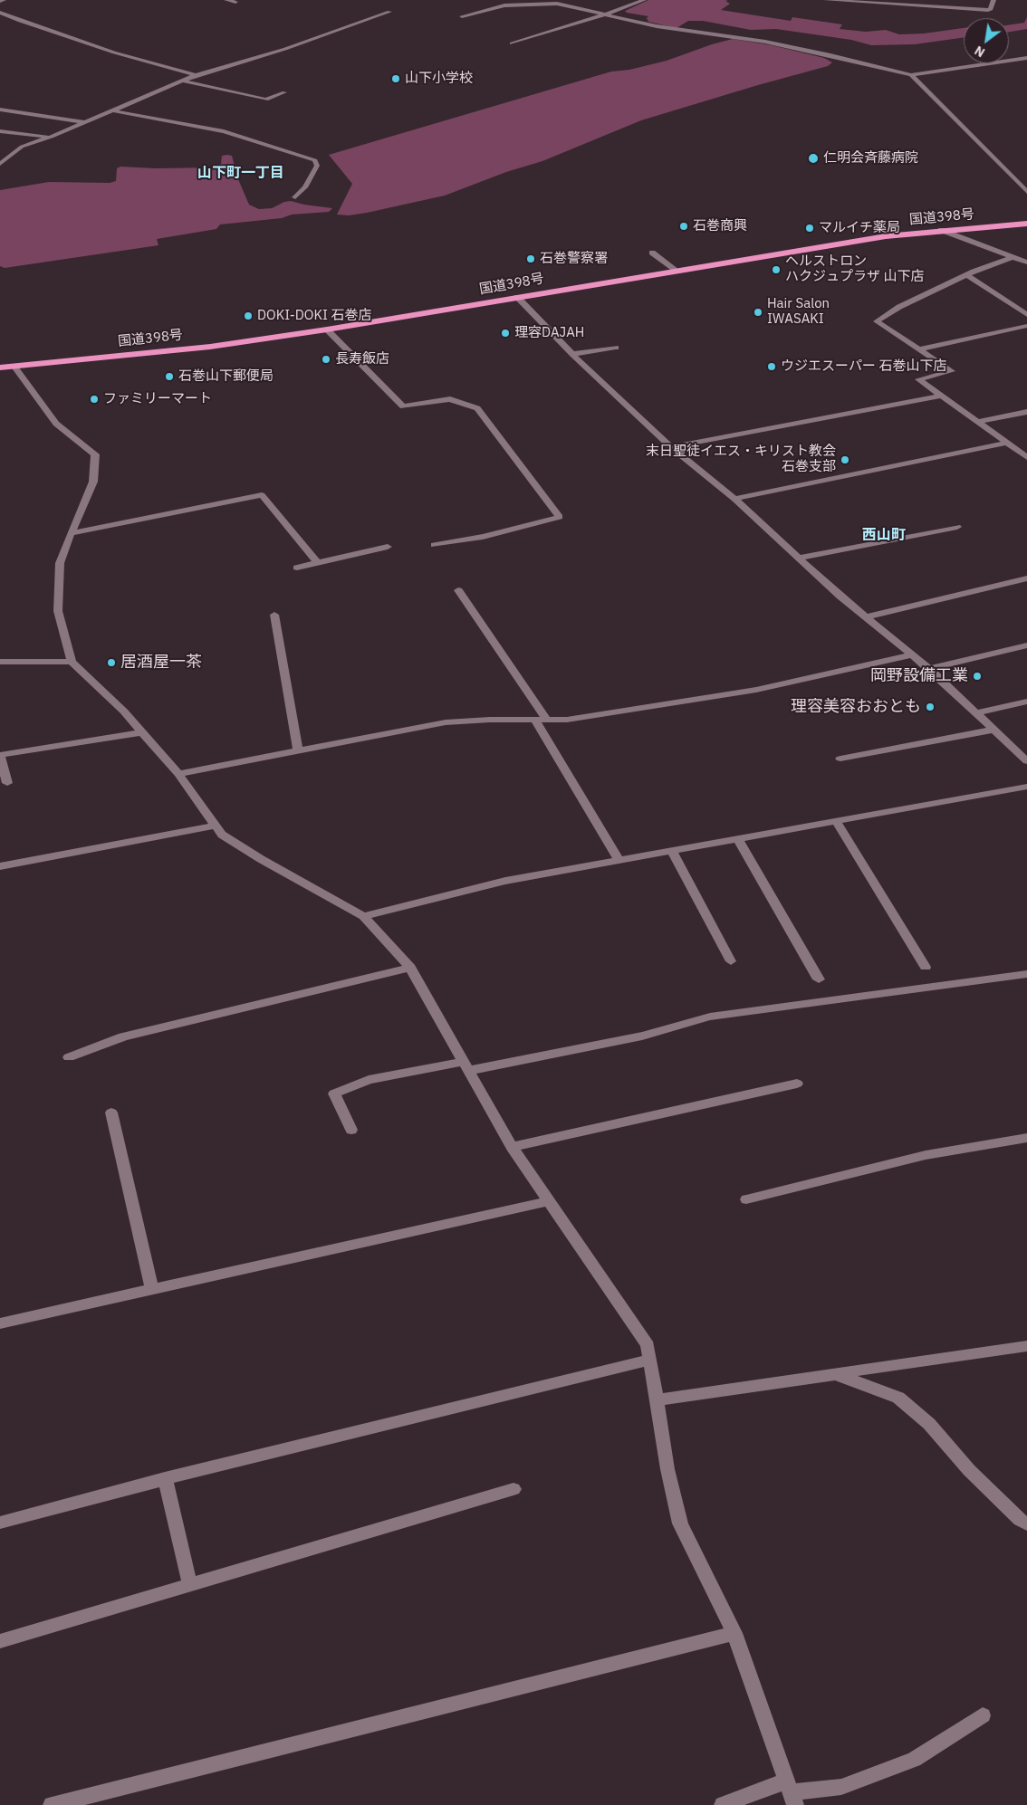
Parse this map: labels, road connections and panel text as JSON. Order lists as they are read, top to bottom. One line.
{"streets":{"highway":["国道398号"]},"districts":["山下町一丁目","西山町"],"places":["山下小学校","仁明会斉藤病院","石巻商興","マルイチ薬局","石巻警察署","ヘルストロン ハクジュプラザ 山下店","Hair Salon IWASAKI","DOKI-DOKI 石巻店","理容DAJAH","長寿飯店","ウジエスーパー 石巻山下店","石巻山下郵便局","ファミリーマート","末日聖徒イエス・キリスト教会 石巻支部","居酒屋一茶","岡野設備工業","理容美容おおとも"],"north":"bottom left"}
